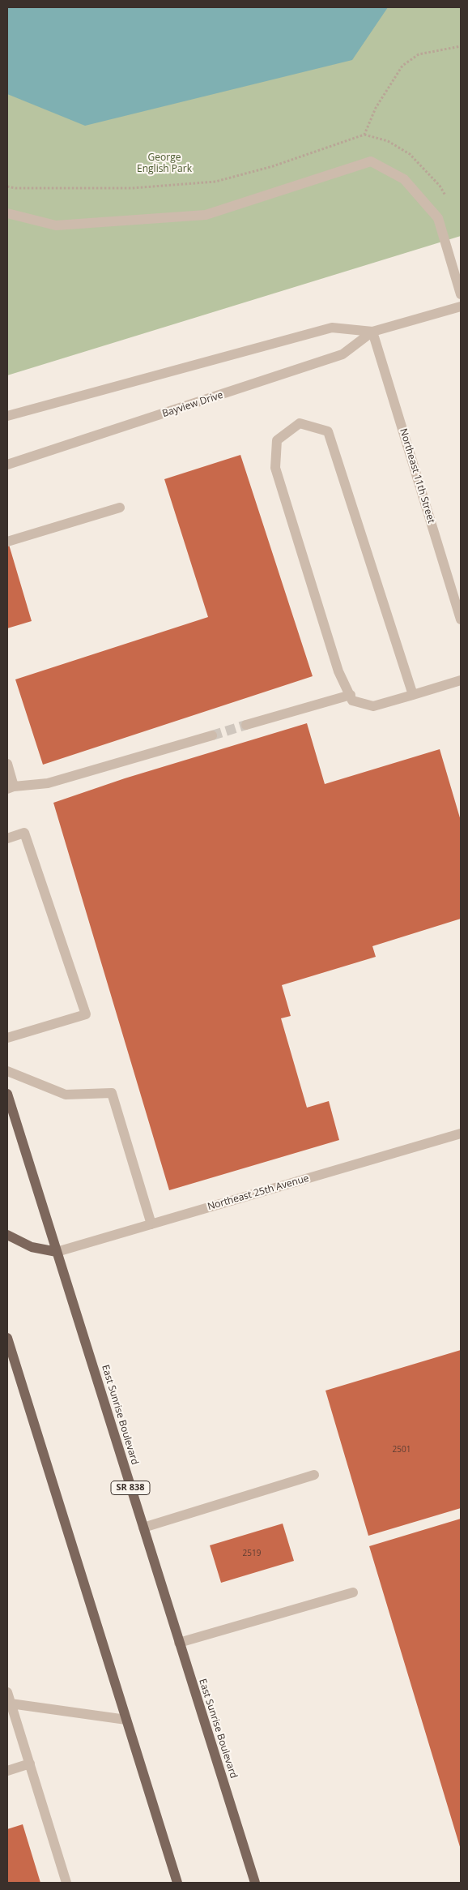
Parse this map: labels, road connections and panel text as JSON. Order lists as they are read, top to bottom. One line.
{"streets":{"main road":["East Sunrise Boulevard","SR 838"],"street":["Bayview Drive","Northeast 11th Street","Northeast 25th Avenue"]},"crossings":[["Bayview Drive","Northeast 11th Street"],["Northeast 25th Avenue","East Sunrise Boulevard"]],"parks":["George English Park"],"house_numbers":["2501","2519"]}
